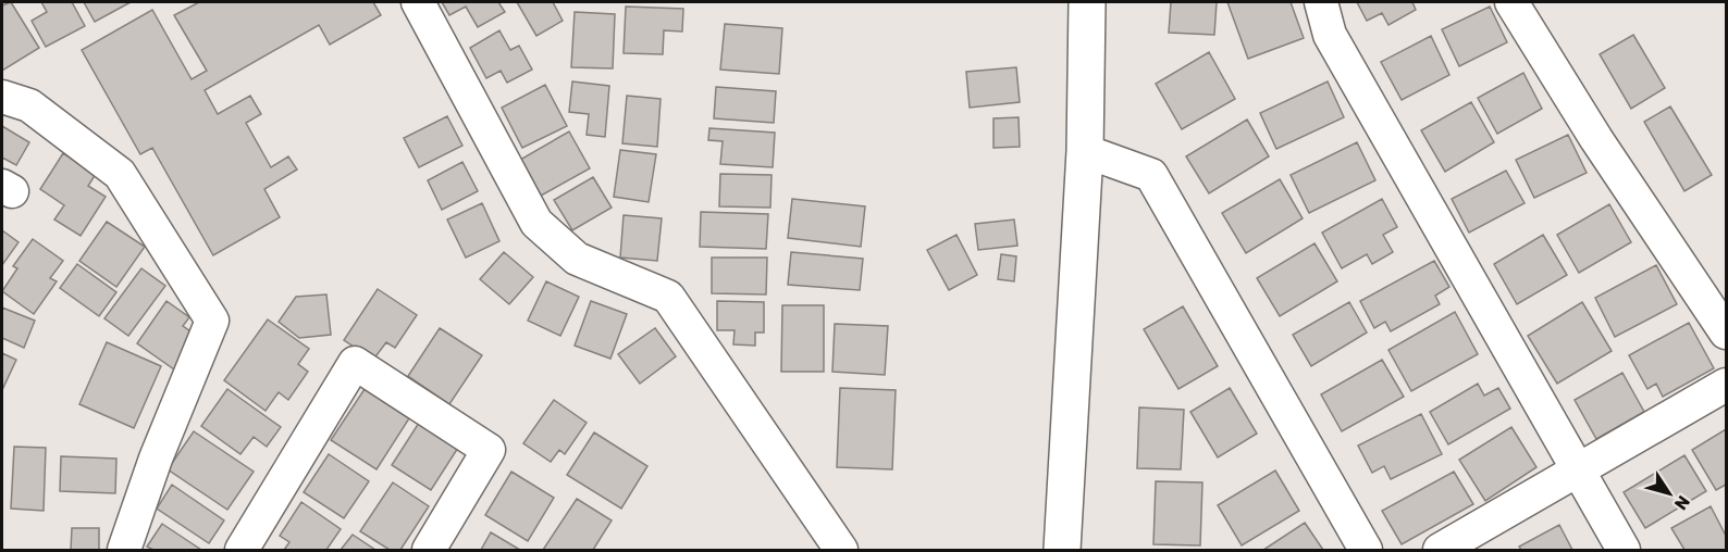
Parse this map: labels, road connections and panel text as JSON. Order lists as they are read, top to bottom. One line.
{"north":"bottom right"}
